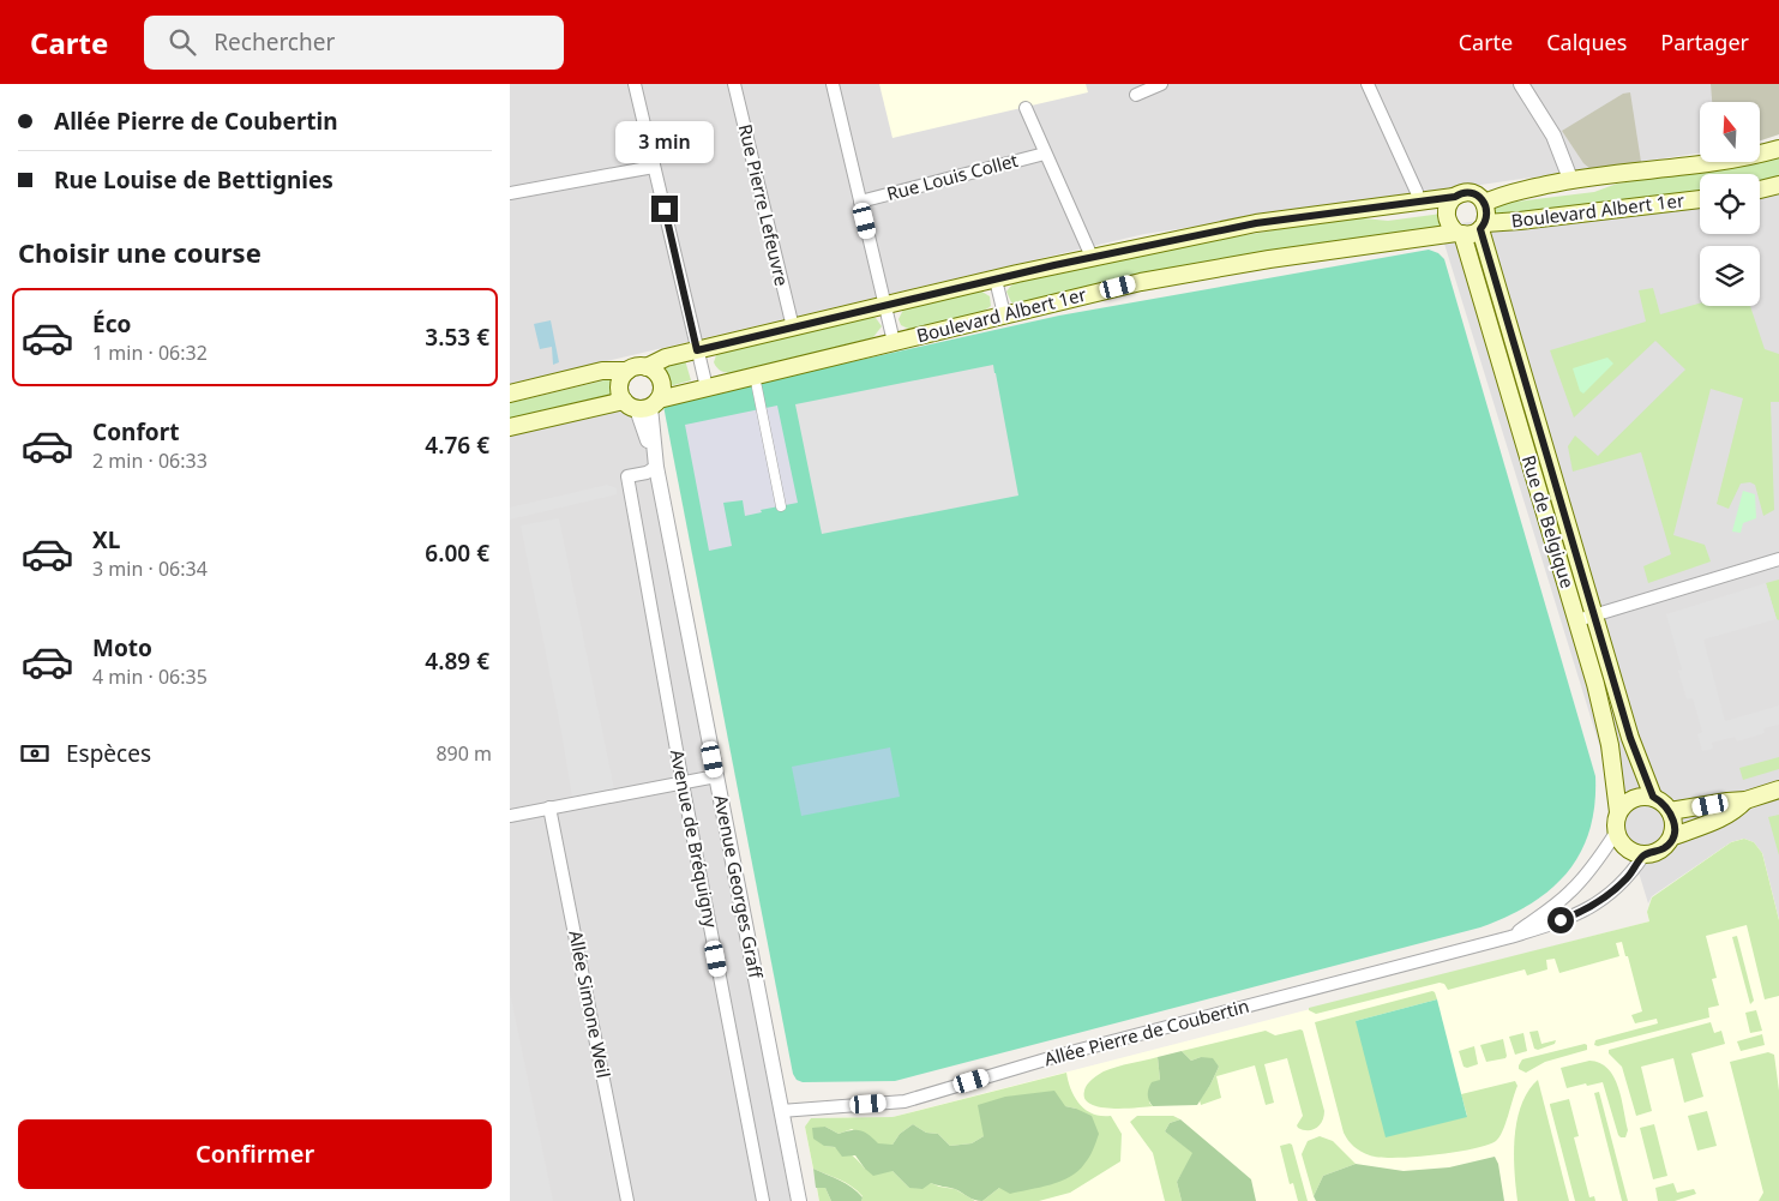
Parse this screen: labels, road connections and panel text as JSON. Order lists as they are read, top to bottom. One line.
{"streets":{"main road":["Boulevard Albert 1er","Rue de Belgique"],"street":["Rue Louis Collet","Rue Pierre Lefeuvre","Avenue de Bréquigny","Avenue Georges Graff","Allée Simone Weil","Allée Pierre de Coubertin"]},"crossings":[["Rue Pierre Lefeuvre","Boulevard Albert 1er"],["Boulevard Albert 1er","Rue de Belgique"],["Boulevard Albert 1er","Avenue Georges Graff"],["Rue de Belgique","Allée Pierre de Coubertin"],["Avenue de Bréquigny","Avenue Georges Graff"],["Avenue Georges Graff","Allée Pierre de Coubertin"]],"north":"top","page":{"header":"Carte","search":"Rechercher","nav":["Carte","Calques","Partager"],"banner":["Allée Pierre de Coubertin","Rue Louise de Bettignies"],"bubble":"3 min","heading":"Choisir une course","list":[{"name":"Éco","note":"1 min · 06:32","value":"3.53 €"},{"name":"Confort","note":"2 min · 06:33","value":"4.76 €"},{"name":"XL","note":"3 min · 06:34","value":"6.00 €"},{"name":"Moto","note":"4 min · 06:35","value":"4.89 €"}],"pay":["Espèces","890 m"],"buttons":"Confirmer"}}
